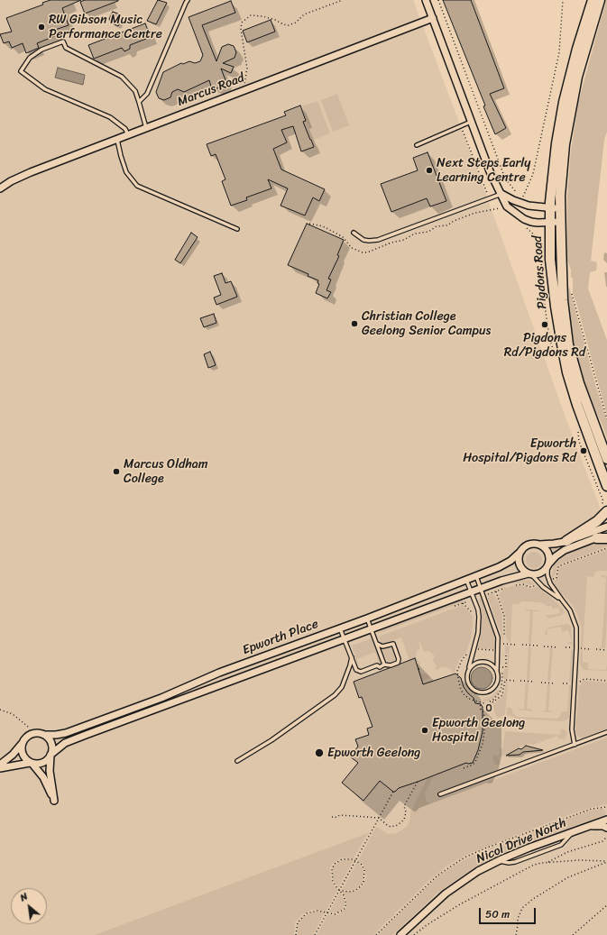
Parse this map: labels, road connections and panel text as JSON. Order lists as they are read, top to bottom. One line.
{"streets":{"street":["Marcus Road","Pigdons Road","Epworth Place","Nicol Drive North"]},"crossings":[["Marcus Road","Pigdons Road"]],"places":["RW Gibson Music Performance Centre","Next Steps Early Learning Centre","Christian College Geelong Senior Campus","Pigdons Rd/Pigdons Rd","Epworth Hospital/Pigdons Rd","Marcus Oldham College","Epworth Geelong Hospital","Epworth Geelong"],"scale_bar":"50 m","north":"top left"}
